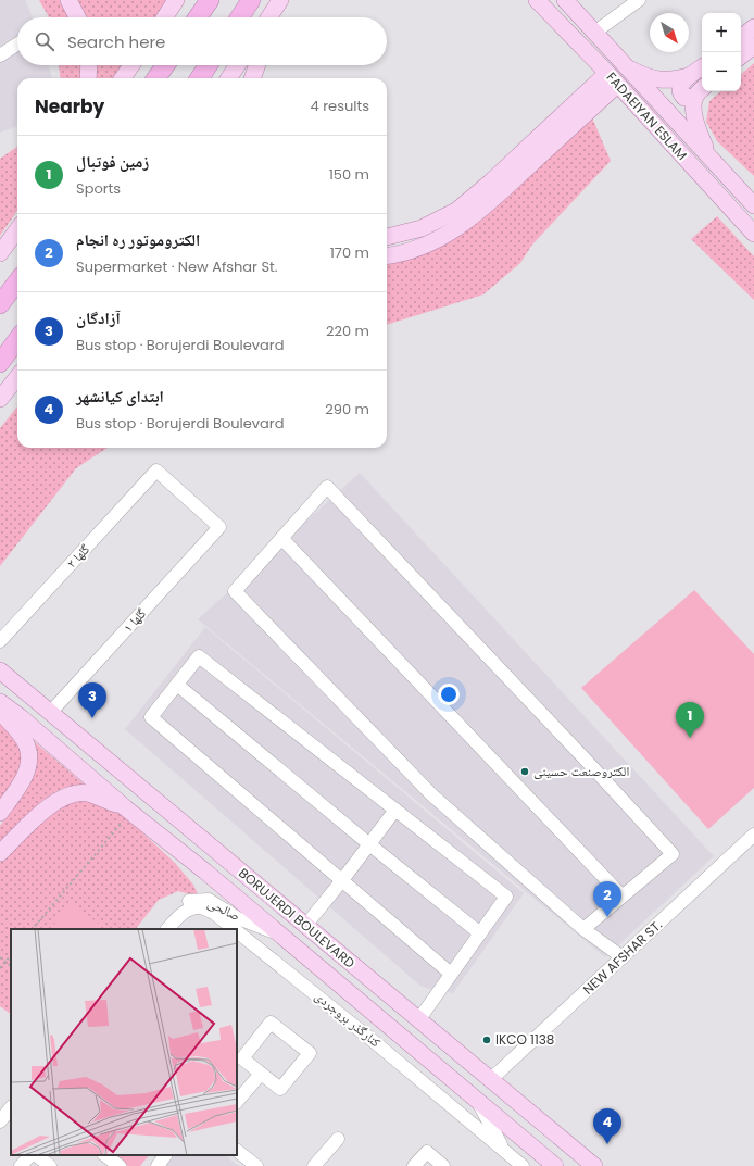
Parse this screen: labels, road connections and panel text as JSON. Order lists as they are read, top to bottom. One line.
{"streets":{"main road":["FADAEIYAN ESLAM","BORUJERDI BOULEVARD"],"street":["گلها ۲","گلها ۱","صالحی","NEW AFSHAR ST.","کنارگذر بروجردی"]},"crossings":[["گلها ۲","گلها ۱"],["گلها ۱","BORUJERDI BOULEVARD"],["صالحی","BORUJERDI BOULEVARD"],["BORUJERDI BOULEVARD","NEW AFSHAR ST."]],"places":["الکتروصنعت حسینی","IKCO 1138"],"north":"bottom right","page":{"map_buttons":["+","−"],"search":"Search here","heading":["Nearby","4 results"],"list":[{"mark":"1","name":"زمین فوتبال","note":"Sports","value":"150 m"},{"mark":"2","name":"الکتروموتور ره انجام","note":"Supermarket · New Afshar St.","value":"170 m"},{"mark":"3","name":"آزادگان","note":"Bus stop · Borujerdi Boulevard","value":"220 m"},{"mark":"4","name":"ابتدای کیانشهر","note":"Bus stop · Borujerdi Boulevard","value":"290 m"}],"pins":["3","1","2","4"]}}
